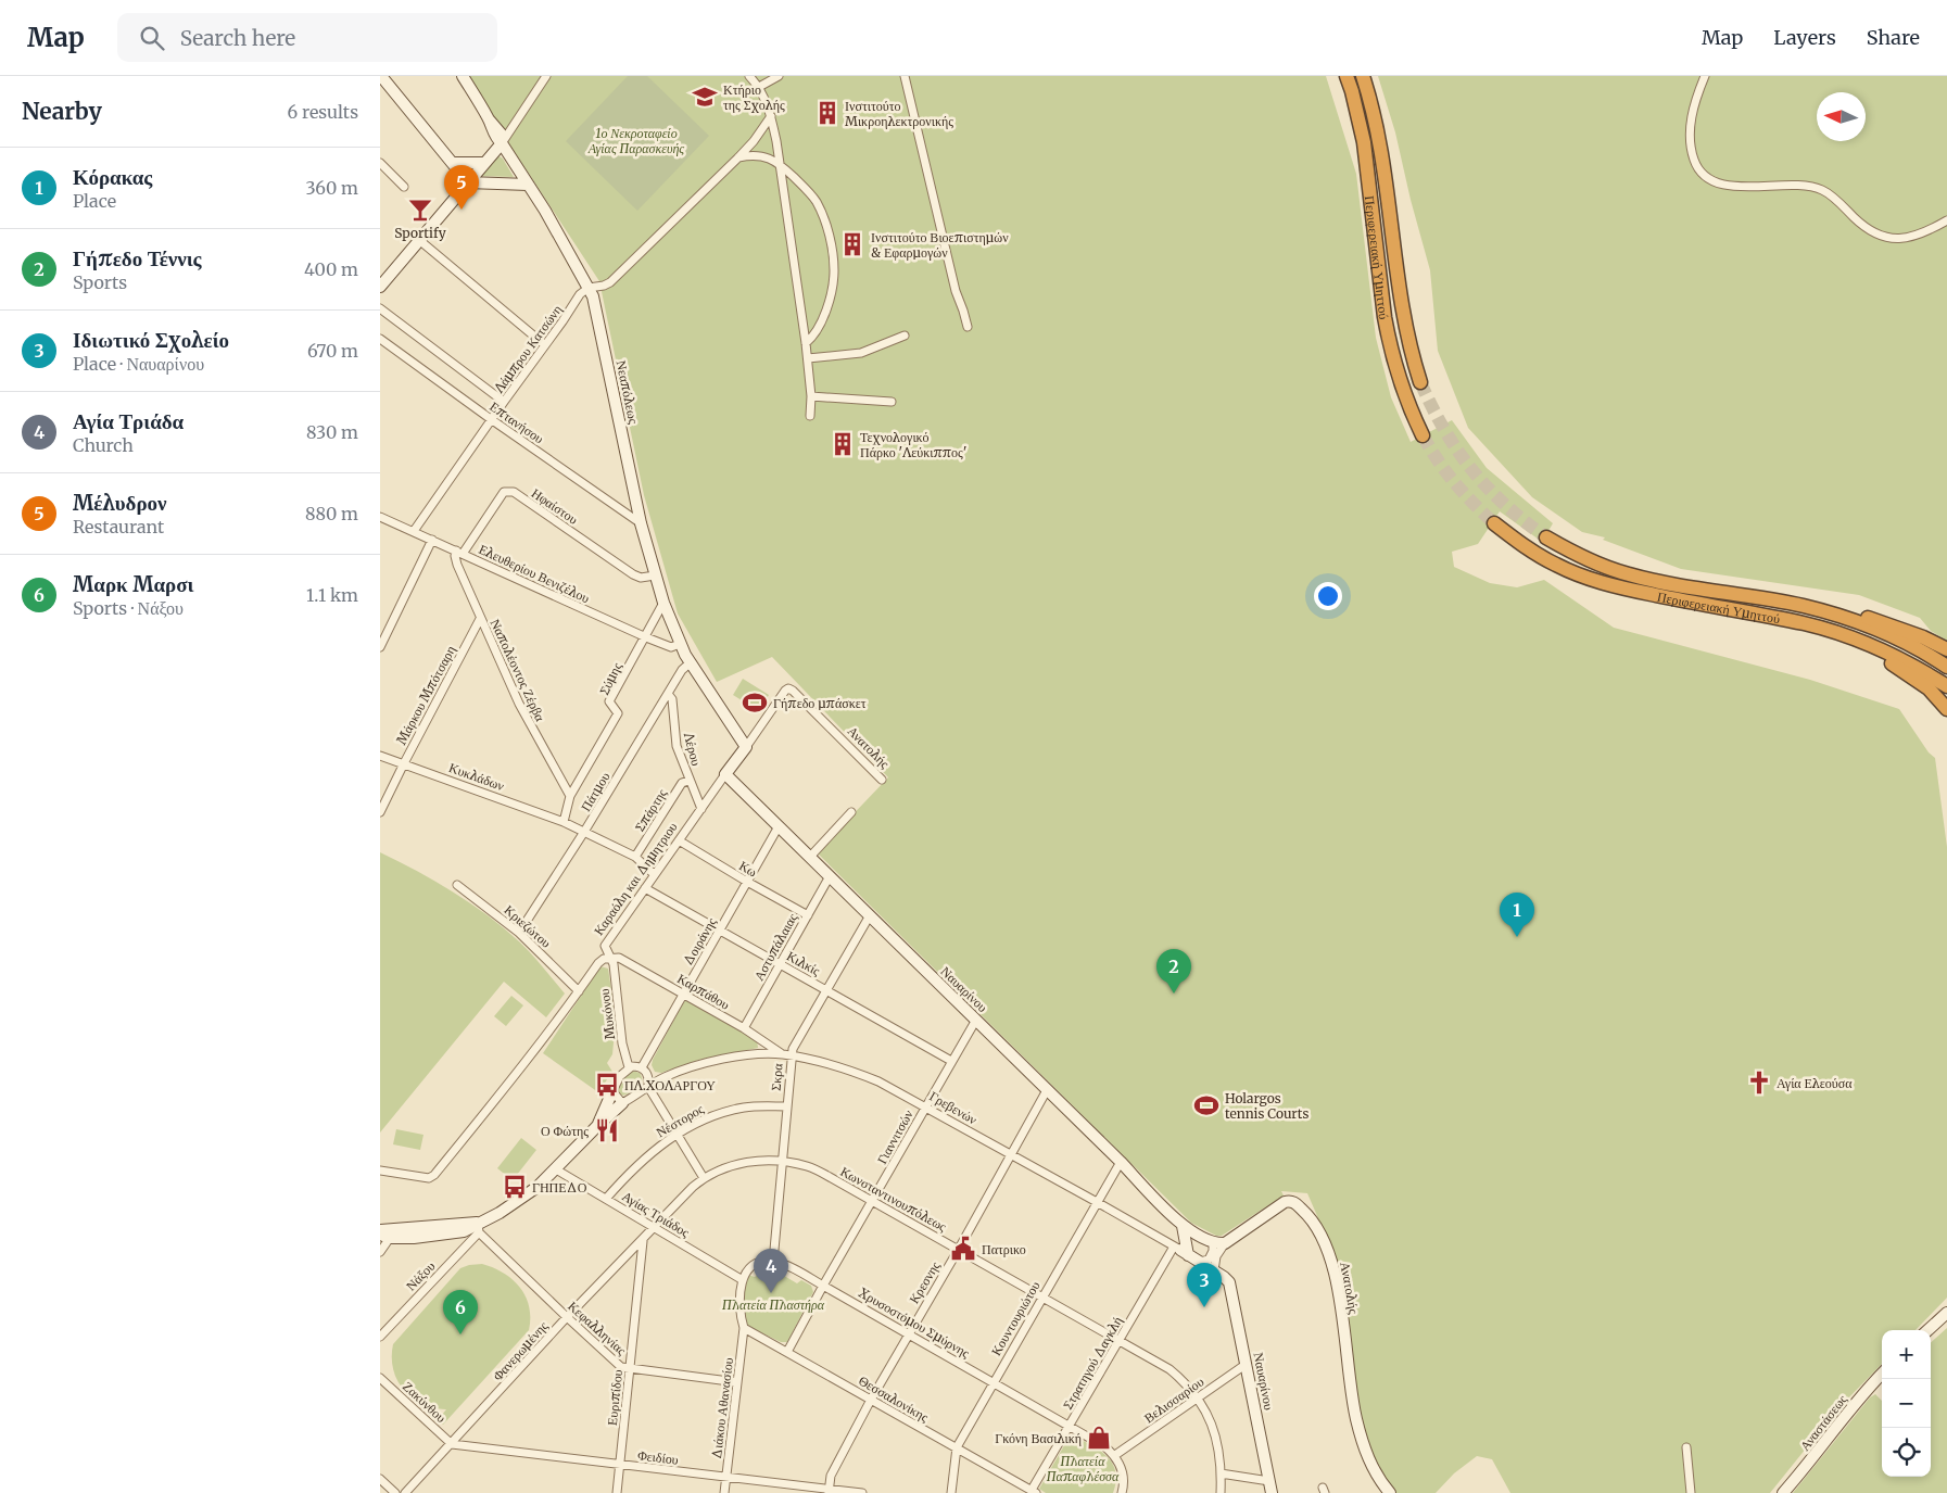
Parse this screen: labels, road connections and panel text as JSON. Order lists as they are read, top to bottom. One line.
{"streets":{"highway":["Περιφερειακή Υμηττού"],"street":["Λάμπρου Κατσώνη","Νεαπόλεως","Επτανήσου","Ηφαίστου","Ελευθερίου Βενιζέλου","Ναπολέοντος Ζέρβα","Σύμης","Μάρκου Μπότσαρη","Ανατολής","Λέρου","Κυκλάδων","Πάτμου","Σπάρτης","Κω","Καραόλη και Δημητριου","Κριεζώτου","Δοιράνης","Αστυπάλαιας","Κιλκίς","Ναυαρίνου","Καρπάθου","Μυκόνου","Σκρα","Γρεβενών","Νέστορος","Γιαννιτσών","Κωνσταντινουπόλεως","Αγίας Τριάδος","Νάξου","Κρεσνης","Κουντουριώτου","Χρυσοστόμου Σμύρνης","Κεφαλληνίας","Φανερωμένης","Στρατηγού Δαγκλή","Ευριπίδου","Θεσσαλονίκης","Βελισσαρίου","Ζακύνθου","Διάκου Αθανασίου","Αναστάσεως","Φειδίου"]},"crossings":[["Λάμπρου Κατσώνη","Νεαπόλεως"],["Λάμπρου Κατσώνη","Επτανήσου"],["Λάμπρου Κατσώνη","Ελευθερίου Βενιζέλου"],["Νεαπόλεως","Επτανήσου"],["Νεαπόλεως","Ηφαίστου"],["Νεαπόλεως","Ελευθερίου Βενιζέλου"],["Νεαπόλεως","Σύμης"],["Νεαπόλεως","Πάτμου"],["Ηφαίστου","Ελευθερίου Βενιζέλου"],["Ηφαίστου","Ναπολέοντος Ζέρβα"],["Ελευθερίου Βενιζέλου","Ναπολέοντος Ζέρβα"],["Ελευθερίου Βενιζέλου","Σύμης"],["Ναπολέοντος Ζέρβα","Σύμης"],["Ναπολέοντος Ζέρβα","Μάρκου Μπότσαρη"],["Σύμης","Κυκλάδων"],["Μάρκου Μπότσαρη","Κυκλάδων"],["Ανατολής","Καραόλη και Δημητριου"],["Ανατολής","Ναυαρίνου"],["Ανατολής","Γρεβενών"],["Λέρου","Πάτμου"],["Λέρου","Σπάρτης"],["Λέρου","Καραόλη και Δημητριου"],["Κυκλάδων","Πάτμου"],["Κυκλάδων","Σπάρτης"],["Κυκλάδων","Καραόλη και Δημητριου"],["Πάτμου","Κριεζώτου"],["Κω","Καραόλη και Δημητριου"],["Κω","Δοιράνης"],["Κω","Αστυπάλαιας"],["Καραόλη και Δημητριου","Κιλκίς"],["Καραόλη και Δημητριου","Ναυαρίνου"],["Καραόλη και Δημητριου","Καρπάθου"],["Καραόλη και Δημητριου","Μυκόνου"],["Δοιράνης","Κιλκίς"],["Δοιράνης","Ναυαρίνου"],["Δοιράνης","Καρπάθου"],["Δοιράνης","Μυκόνου"],["Δοιράνης","Γρεβενών"],["Αστυπάλαιας","Κιλκίς"],["Αστυπάλαιας","Ναυαρίνου"],["Αστυπάλαιας","Καρπάθου"],["Κιλκίς","Σκρα"],["Κιλκίς","Γιαννιτσών"],["Ναυαρίνου","Σκρα"],["Ναυαρίνου","Γρεβενών"],["Ναυαρίνου","Γιαννιτσών"],["Ναυαρίνου","Κρεσνης"],["Ναυαρίνου","Κουντουριώτου"],["Ναυαρίνου","Βελισσαρίου"],["Καρπάθου","Μυκόνου"],["Καρπάθου","Γρεβενών"],["Μυκόνου","Γρεβενών"],["Σκρα","Γρεβενών"],["Σκρα","Νέστορος"],["Σκρα","Κωνσταντινουπόλεως"],["Σκρα","Χρυσοστόμου Σμύρνης"],["Γρεβενών","Γιαννιτσών"],["Γρεβενών","Κρεσνης"],["Γρεβενών","Κουντουριώτου"],["Γρεβενών","Στρατηγού Δαγκλή"],["Νέστορος","Αγίας Τριάδος"],["Γιαννιτσών","Κωνσταντινουπόλεως"],["Γιαννιτσών","Χρυσοστόμου Σμύρνης"],["Γιαννιτσών","Θεσσαλονίκης"],["Κωνσταντινουπόλεως","Αγίας Τριάδος"],["Κωνσταντινουπόλεως","Κρεσνης"],["Κωνσταντινουπόλεως","Κουντουριώτου"],["Κωνσταντινουπόλεως","Φανερωμένης"],["Κωνσταντινουπόλεως","Στρατηγού Δαγκλή"],["Κωνσταντινουπόλεως","Βελισσαρίου"],["Αγίας Τριάδος","Φανερωμένης"],["Νάξου","Κεφαλληνίας"],["Κρεσνης","Χρυσοστόμου Σμύρνης"],["Κρεσνης","Θεσσαλονίκης"],["Κρεσνης","Φειδίου"],["Κουντουριώτου","Χρυσοστόμου Σμύρνης"],["Κουντουριώτου","Θεσσαλονίκης"],["Χρυσοστόμου Σμύρνης","Στρατηγού Δαγκλή"],["Χρυσοστόμου Σμύρνης","Βελισσαρίου"],["Κεφαλληνίας","Φανερωμένης"],["Κεφαλληνίας","Ευριπίδου"],["Κεφαλληνίας","Διάκου Αθανασίου"],["Φανερωμένης","Ευριπίδου"],["Φανερωμένης","Ζακύνθου"],["Φανερωμένης","Φειδίου"],["Στρατηγού Δαγκλή","Θεσσαλονίκης"],["Ευριπίδου","Φειδίου"],["Θεσσαλονίκης","Διάκου Αθανασίου"],["Ζακύνθου","Φειδίου"],["Διάκου Αθανασίου","Φειδίου"]],"parks":["1ο Νεκροταφείο Αγίας Παρασκευής","Πλατεία Πλαστήρα","Πλατεία Παπαφλέσσα"],"places":{"school or university":["Κτήριο της Σχολής"],"building":["Ινστιτούτο Μικροηλεκτρονικής","Ινστιτούτο Βιοεπιστημών & Εφαρμογών","Τεχνολογικό Πάρκο 'Λεύκιππος'"],"bar":["Sportify"],"sports":["Γήπεδο μπάσκετ","Holargos tennis Courts"],"church":["Αγία Ελεούσα"],"bus stop":["ΠΛ.ΧΟΛΑΡΓΟΥ","ΓΗΠΕΔΟ"],"restaurant":["Ο Φώτης"],"public building":["Πατρικο"],"shop":["Γκόνη Βασιλική"]},"north":"left","page":{"header":"Map","search":"Search here","nav":["Map","Layers","Share"],"heading":["Nearby","6 results"],"list":[{"mark":"1","name":"Κόρακας","note":"Place","value":"360 m"},{"mark":"2","name":"Γήπεδο Τέννις","note":"Sports","value":"400 m"},{"mark":"3","name":"Ιδιωτικό Σχολείο","note":"Place · Ναυαρίνου","value":"670 m"},{"mark":"4","name":"Αγία Τριάδα","note":"Church","value":"830 m"},{"mark":"5","name":"Μέλυδρον","note":"Restaurant","value":"880 m"},{"mark":"6","name":"Μαρκ Μαρσι","note":"Sports · Νάξου","value":"1.1 km"}],"pins":["5","1","2","4","3","6"],"map_buttons":["+","−"]}}
